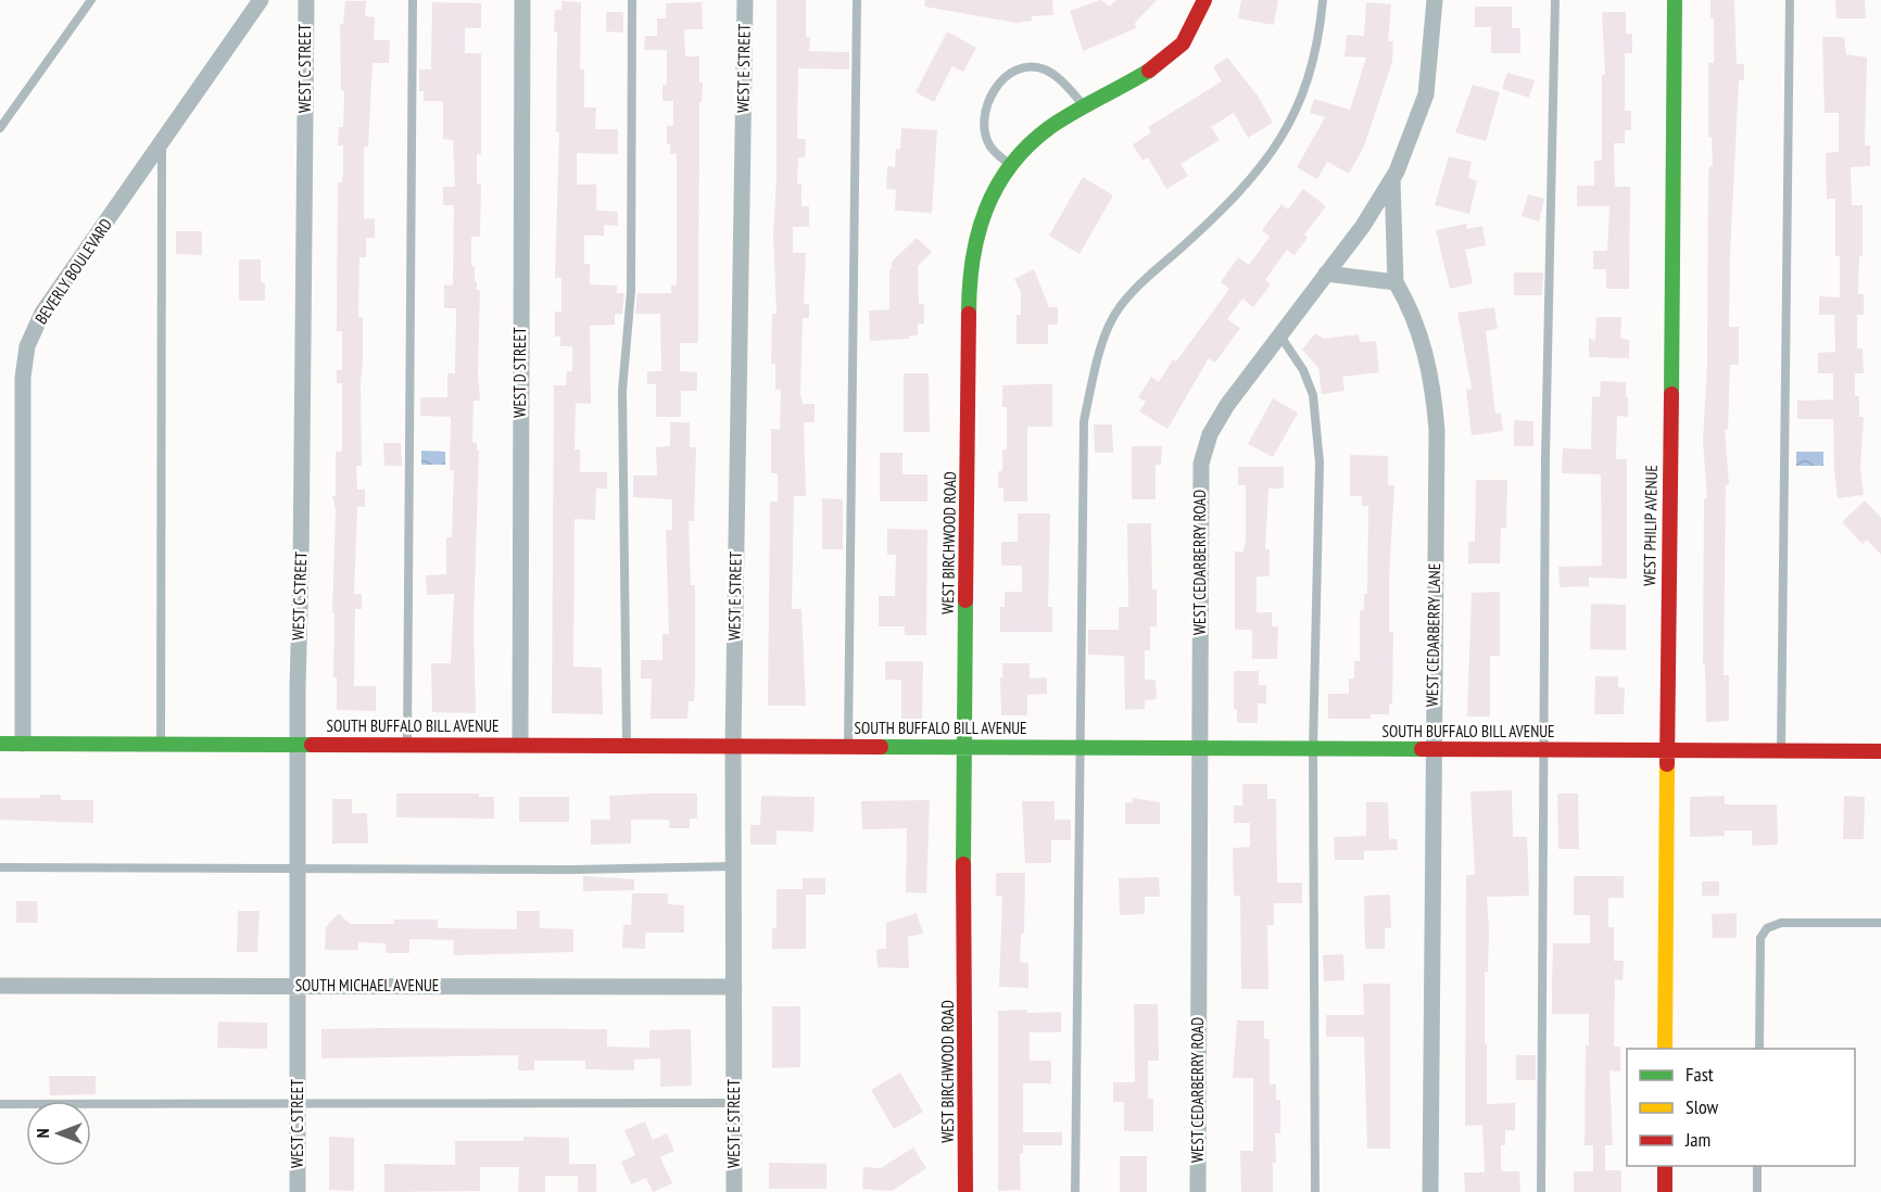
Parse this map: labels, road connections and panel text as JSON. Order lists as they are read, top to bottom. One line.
{"streets":{"main road":["WEST PHILIP AVENUE","WEST BIRCHWOOD ROAD","SOUTH BUFFALO BILL AVENUE"],"street":["WEST C STREET","WEST E STREET","BEVERLY BOULEVARD","WEST D STREET","WEST CEDARBERRY ROAD","WEST CEDARBERRY LANE","SOUTH MICHAEL AVENUE"]},"crossings":[["WEST C STREET","SOUTH BUFFALO BILL AVENUE"],["WEST C STREET","SOUTH MICHAEL AVENUE"],["WEST E STREET","SOUTH BUFFALO BILL AVENUE"],["WEST E STREET","SOUTH MICHAEL AVENUE"],["BEVERLY BOULEVARD","SOUTH BUFFALO BILL AVENUE"],["WEST D STREET","SOUTH BUFFALO BILL AVENUE"],["WEST PHILIP AVENUE","SOUTH BUFFALO BILL AVENUE"],["WEST BIRCHWOOD ROAD","SOUTH BUFFALO BILL AVENUE"],["WEST CEDARBERRY ROAD","WEST CEDARBERRY LANE"],["WEST CEDARBERRY ROAD","SOUTH BUFFALO BILL AVENUE"],["WEST CEDARBERRY LANE","SOUTH BUFFALO BILL AVENUE"]],"legend":["Fast","Slow","Jam"],"north":"left"}
